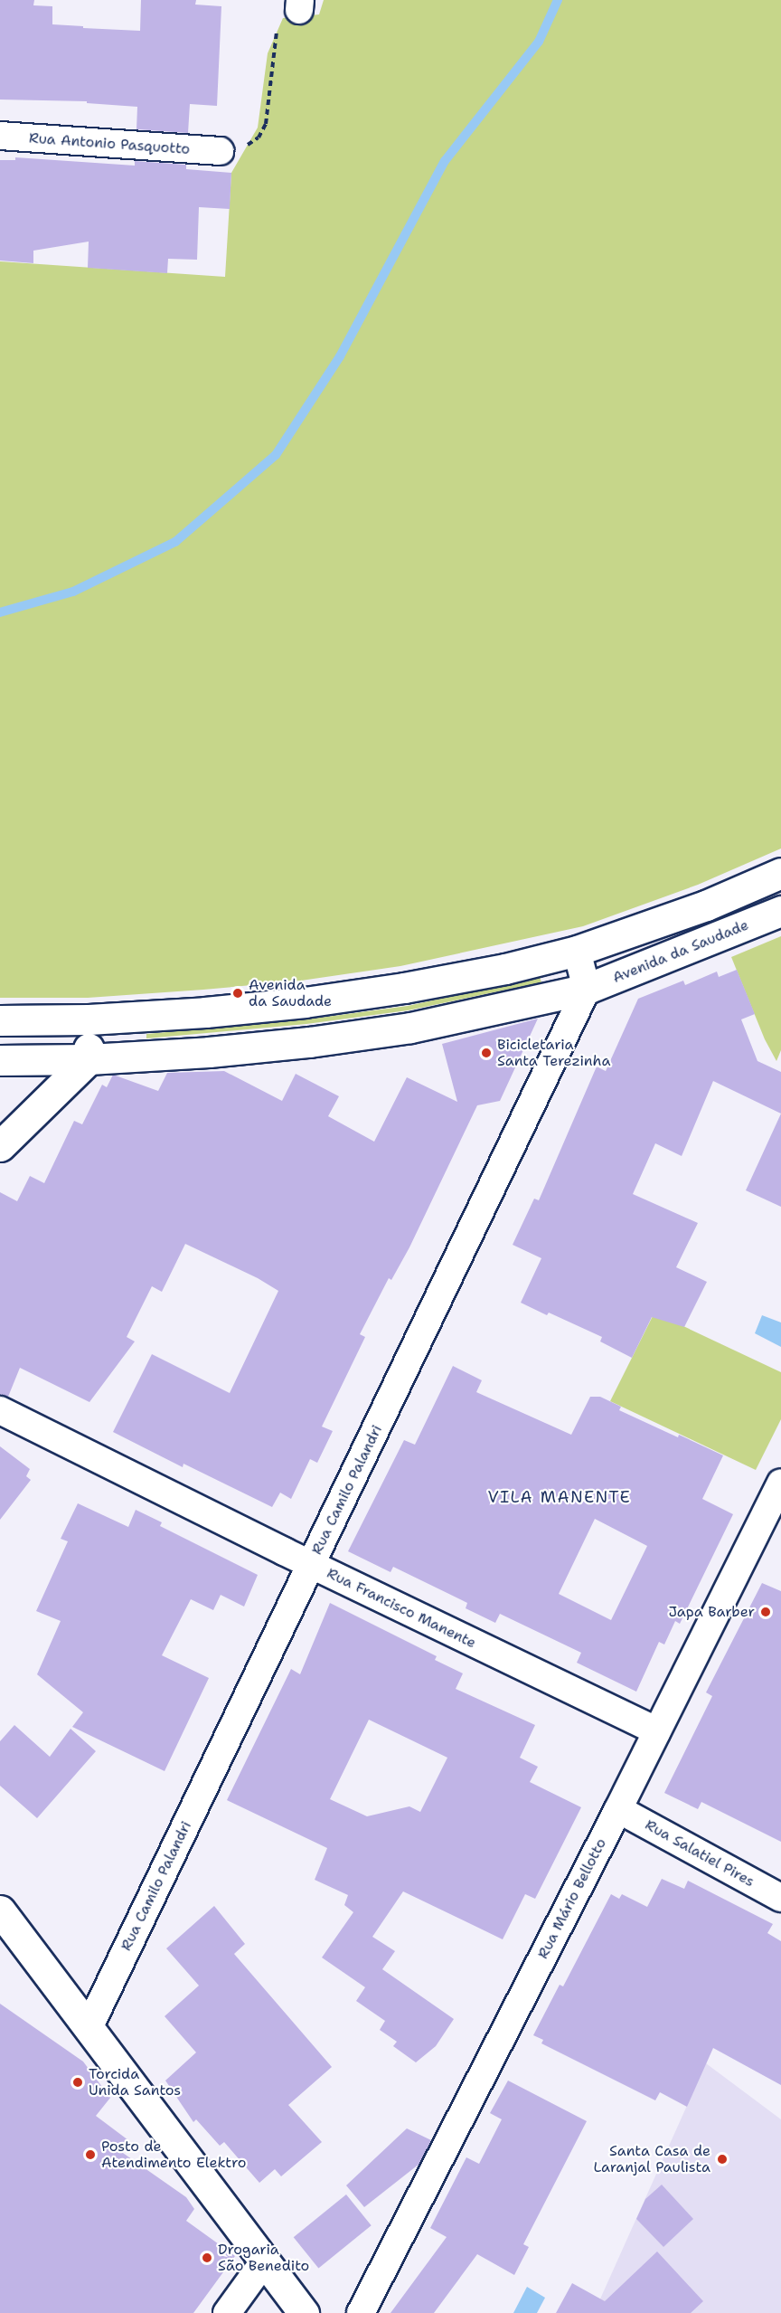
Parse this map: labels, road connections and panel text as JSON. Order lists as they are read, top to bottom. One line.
{"streets":{"street":["Rua Antonio Pasquotto","Avenida da Saudade","Rua Camilo Palandri","Rua Francisco Manente","Rua Salatiel Pires","Rua Mário Bellotto"]},"crossings":[["Avenida da Saudade","Rua Camilo Palandri"],["Rua Camilo Palandri","Rua Francisco Manente"],["Rua Francisco Manente","Rua Mário Bellotto"],["Rua Salatiel Pires","Rua Mário Bellotto"]],"districts":["VILA MANENTE"],"places":["Avenida da Saudade","Bicicletaria Santa Terezinha","Japa Barber","Torcida Unida Santos","Posto de Atendimento Elektro","Santa Casa de Laranjal Paulista","Drogaria São Benedito"]}
